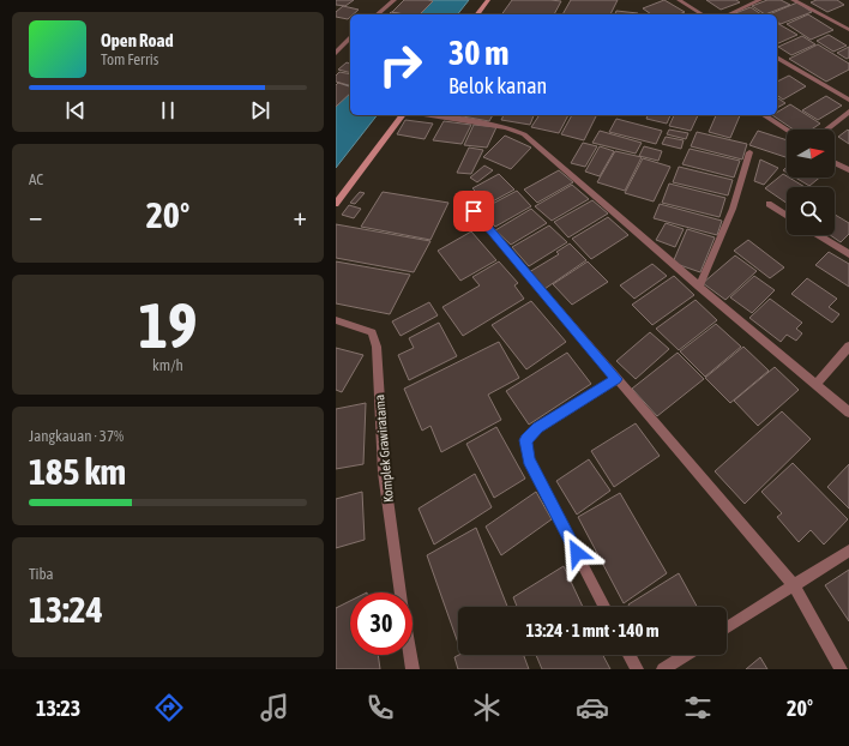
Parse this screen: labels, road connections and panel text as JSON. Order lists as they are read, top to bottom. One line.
{"streets":{"street":["Komplek Grawiratama"]},"north":"right","page":{"turn":["30 m","Belok kanan"],"song":["Open Road","Tom Ferris"],"tile":["AC",["19","km/h"],["Jangkauan · 37%","185 km"],["Tiba","13:24"]],"heat":["−","20°","+"],"limit":"30","trip":"13:24 · 1 mnt · 140 m","tabs":["13:23","20°"]}}
